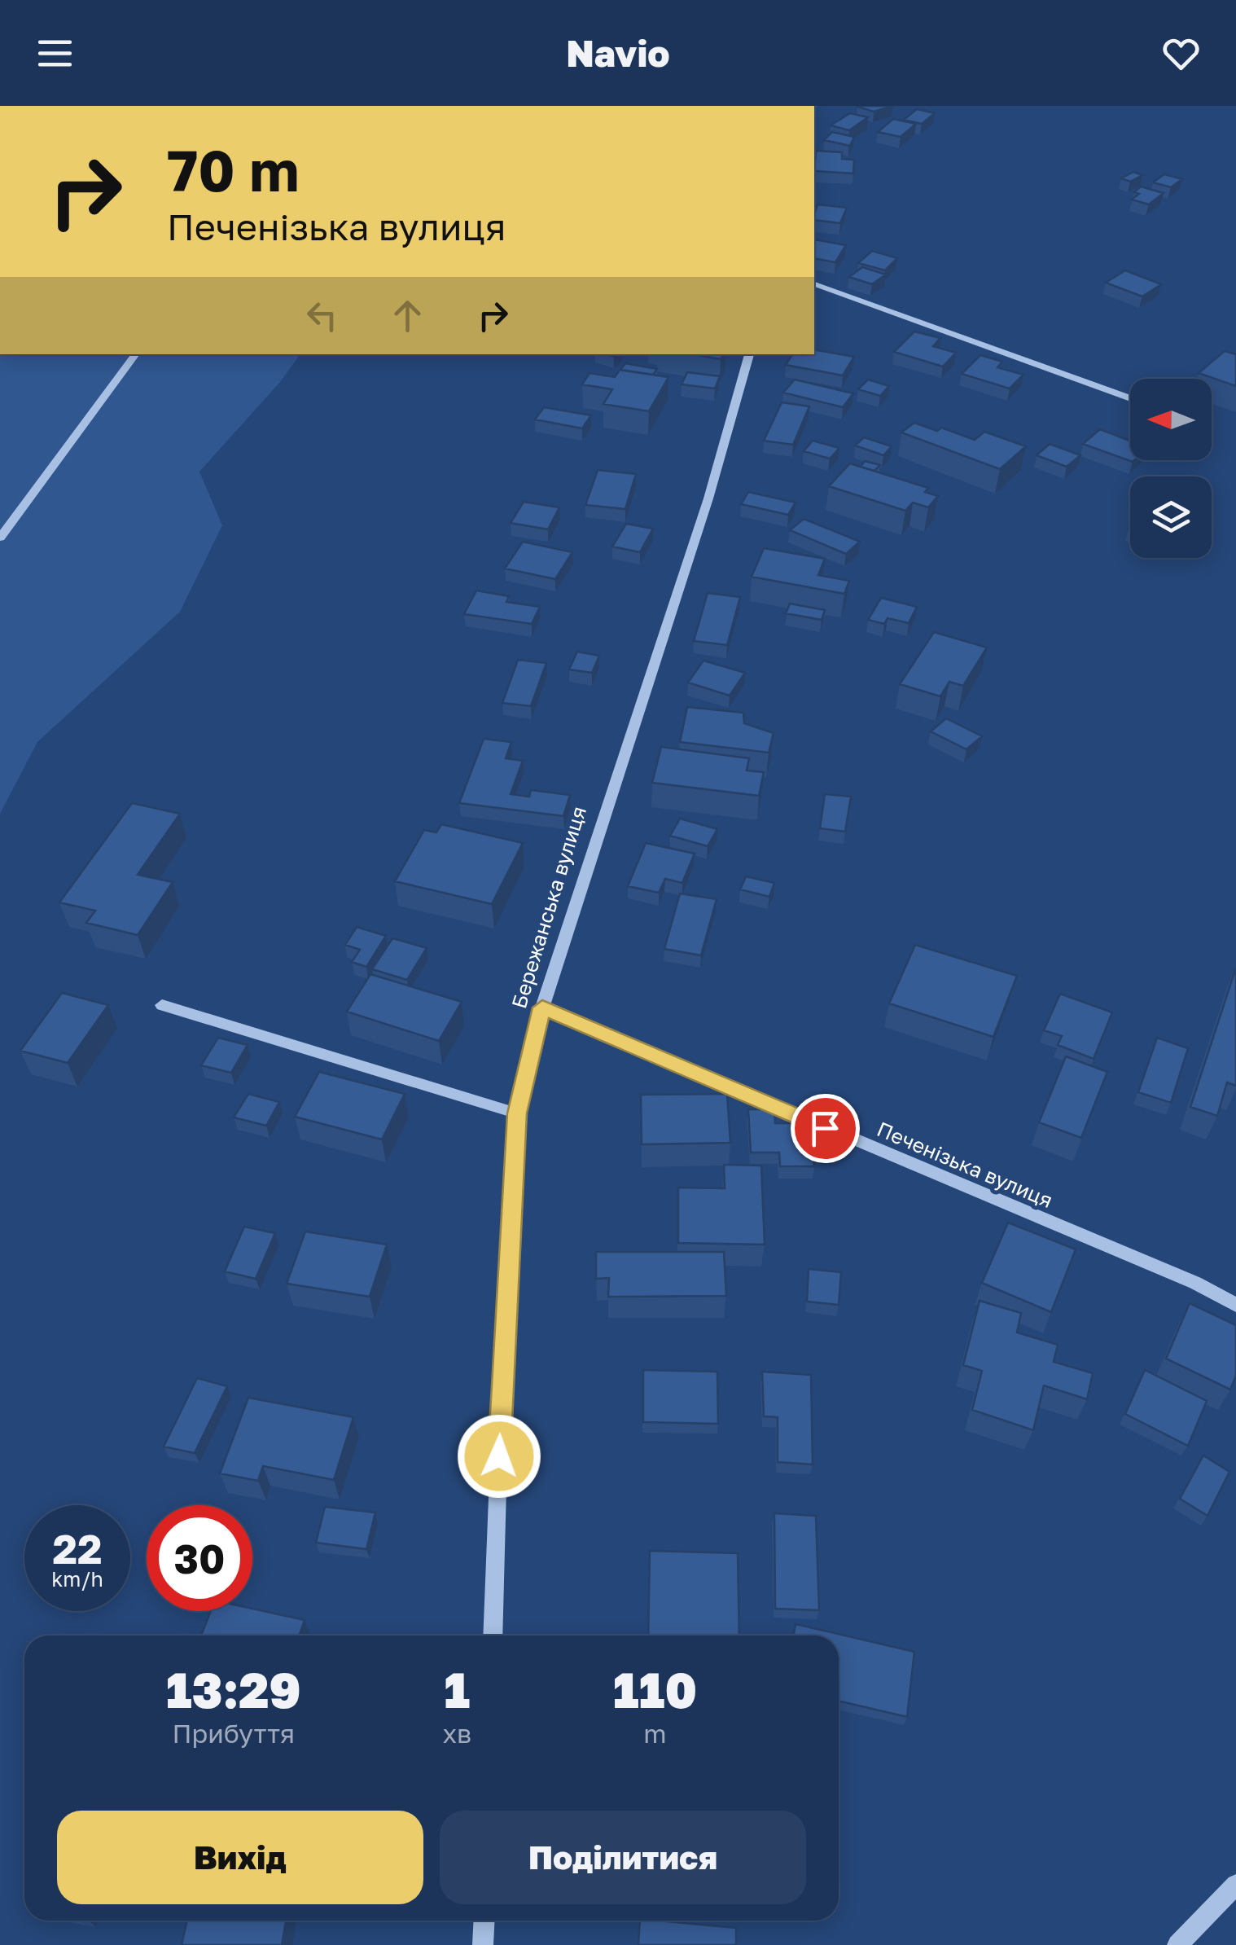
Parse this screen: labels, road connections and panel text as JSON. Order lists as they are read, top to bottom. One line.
{"streets":{"street":["Бережанська вулиця","Печенізька вулиця"]},"crossings":[["Бережанська вулиця","Печенізька вулиця"]],"north":"left","page":{"header":"Navio","turn":["70 m","Печенізька вулиця"],"speed":"22 km/h","limit":"30","eta":["13:29","Прибуття","1","хв","110","m"],"buttons":["Вихід","Поділитися"]}}
